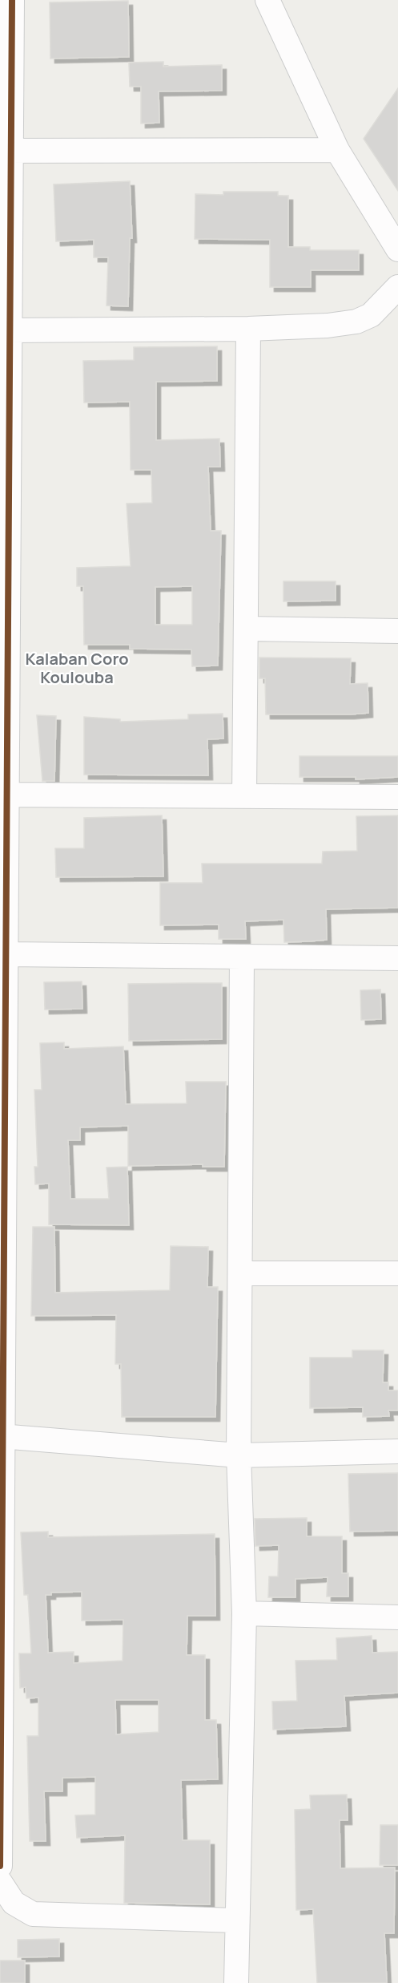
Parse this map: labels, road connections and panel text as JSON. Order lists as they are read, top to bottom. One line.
{"districts":["Kalaban Coro Koulouba"]}
